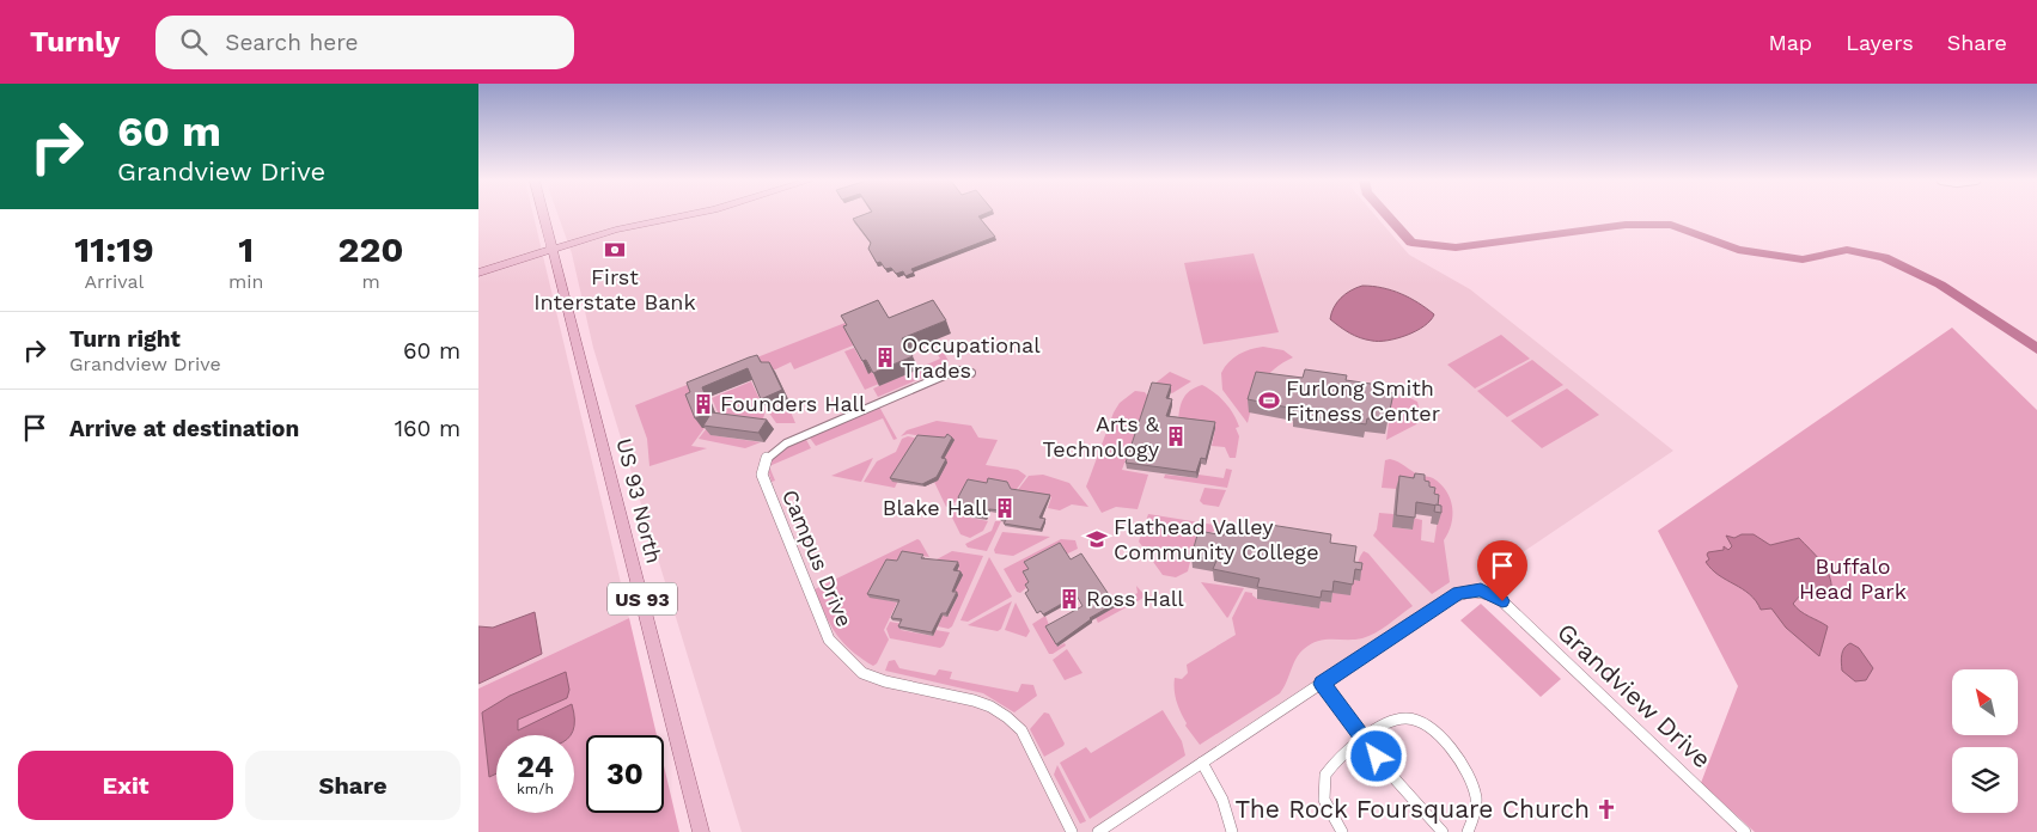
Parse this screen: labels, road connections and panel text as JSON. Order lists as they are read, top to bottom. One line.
{"streets":{"main road":["US 93 North","US 93"],"street":["Campus Drive","Grandview Drive"]},"parks":["Buffalo Head Park"],"places":{"bank":["First Interstate Bank"],"building":["Occupational Trades","Founders Hall","Arts & Technology","Blake Hall","Ross Hall"],"sports":["Furlong Smith Fitness Center"],"school or university":["Flathead Valley Community College"],"church":["The Rock Foursquare Church"]},"north":"top left","page":{"header":"Turnly","search":"Search here","nav":["Map","Layers","Share"],"turn":["60 m","Grandview Drive"],"eta":["11:19","Arrival","1","min","220","m"],"list":[{"name":"Turn right","note":"Grandview Drive","value":"60 m"},{"name":"Arrive at destination","value":"160 m"}],"speed":"24 km/h","limit":"30","buttons":["Exit","Share"]}}
